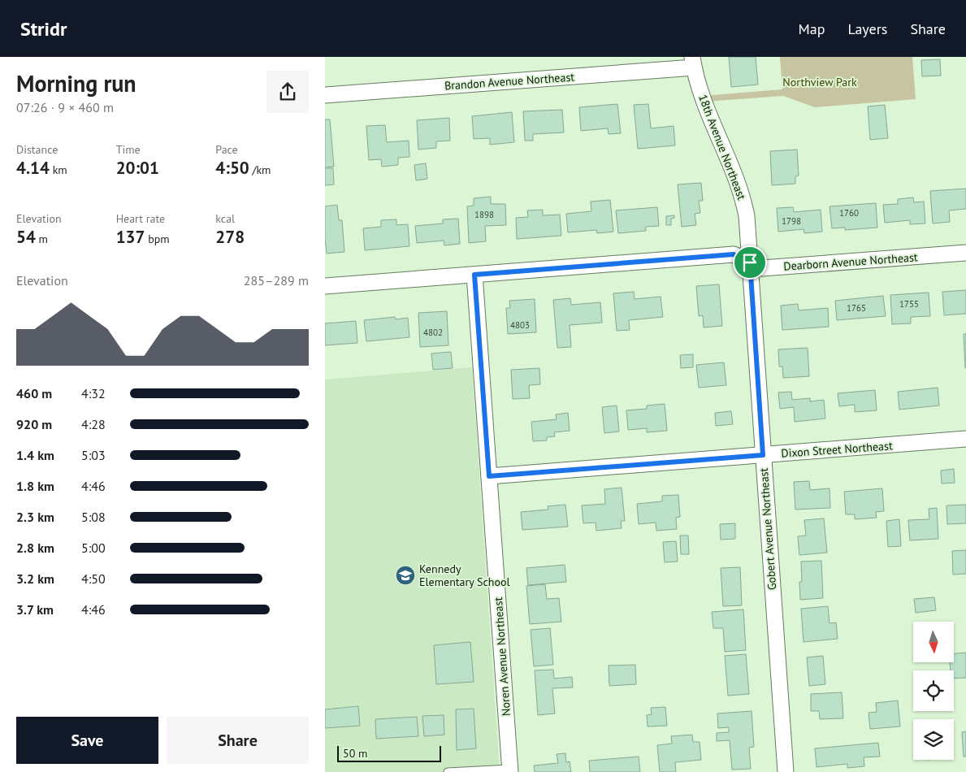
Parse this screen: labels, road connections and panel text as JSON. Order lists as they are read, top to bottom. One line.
{"streets":{"street":["Brandon Avenue Northeast","18th Avenue Northeast","Dearborn Avenue Northeast","Dixon Street Northeast","Gobert Avenue Northeast","Noren Avenue Northeast"]},"crossings":[["Brandon Avenue Northeast","18th Avenue Northeast"],["18th Avenue Northeast","Dearborn Avenue Northeast"],["18th Avenue Northeast","Gobert Avenue Northeast"],["Dearborn Avenue Northeast","Gobert Avenue Northeast"],["Dearborn Avenue Northeast","Noren Avenue Northeast"],["Dixon Street Northeast","Gobert Avenue Northeast"],["Dixon Street Northeast","Noren Avenue Northeast"]],"parks":["Northview Park"],"places":{"school or university":["Kennedy Elementary School"]},"house_numbers":["1760","1898","1798","1755","1765","4803","4802"],"scale_bar":"50 m","north":"bottom","page":{"header":"Stridr","nav":["Map","Layers","Share"],"heading":["Morning run","07:26 · 9 × 460 m"],"stats":[["Distance","4.14 km"],["Time","20:01"],["Pace","4:50 /km"],["Elevation","54 m"],["Heart rate","137 bpm"],["kcal","278"]],"chart":["Elevation","285–289 m"],"list":[{"name":"460 m","note":"4:32"},{"name":"920 m","note":"4:28"},{"name":"1.4 km","note":"5:03"},{"name":"1.8 km","note":"4:46"},{"name":"2.3 km","note":"5:08"},{"name":"2.8 km","note":"5:00"},{"name":"3.2 km","note":"4:50"},{"name":"3.7 km","note":"4:46"}],"buttons":["Save","Share"],"scale":"50 m"}}
